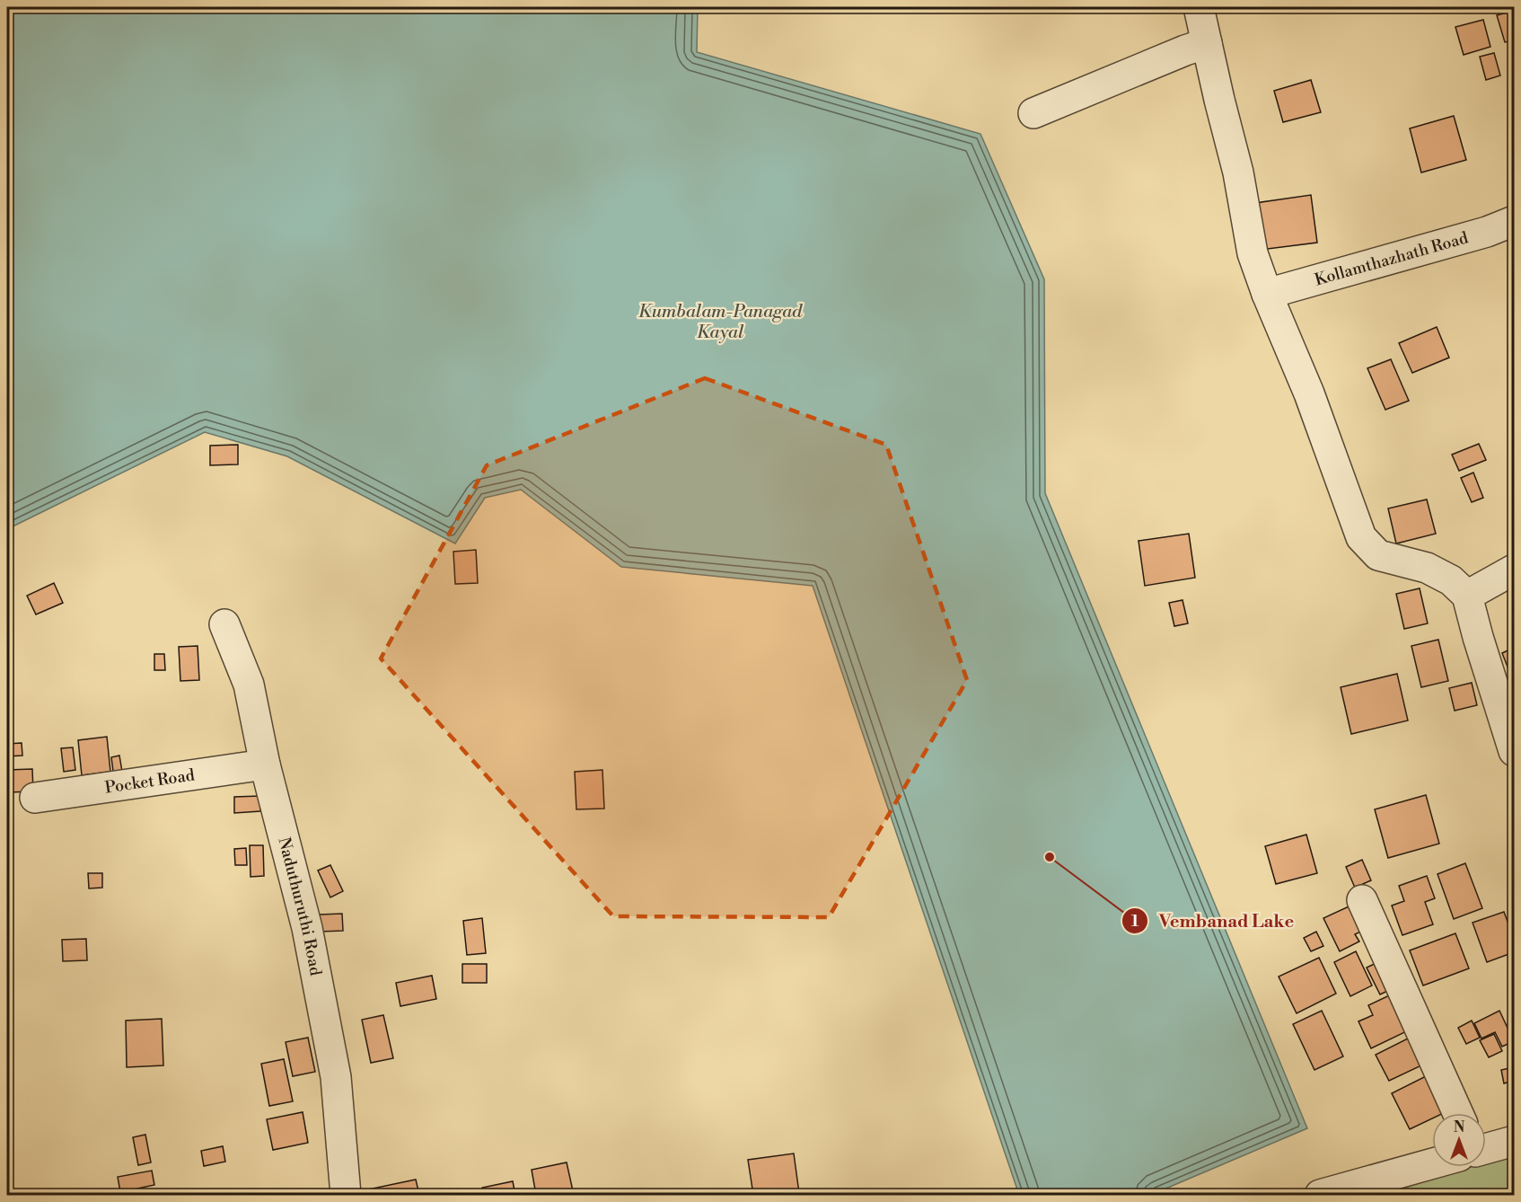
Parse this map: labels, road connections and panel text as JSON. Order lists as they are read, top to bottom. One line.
{"streets":{"street":["Kollamthazhath Road","Pocket Road","Naduthuruthi Road"]},"crossings":[["Pocket Road","Naduthuruthi Road"]],"water":["Kumbalam-Panagad Kayal"],"places":["Vembanad Lake"],"north":"top"}
